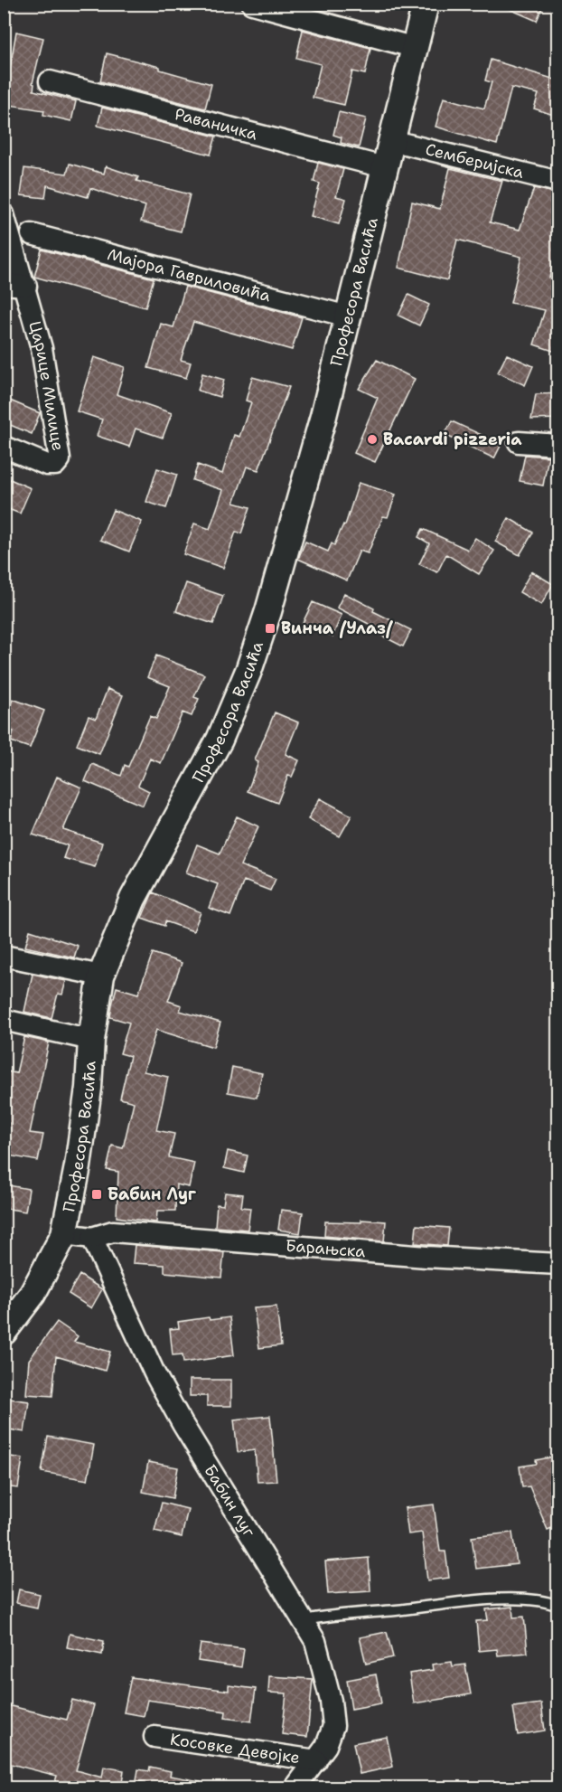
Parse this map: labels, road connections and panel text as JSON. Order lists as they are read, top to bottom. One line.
{"streets":{"street":["Раваничка","Семберијска","Мајора Гавриловића","Професора Васића","Царице Милице","Барањска","Бабин луг","Косовке Девојке"]},"crossings":[["Раваничка","Професора Васића"],["Семберијска","Професора Васића"],["Мајора Гавриловића","Професора Васића"],["Барањска","Бабин луг"],["Бабин луг","Косовке Девојке"]],"places":{"other":["Bacardi pizzeria"],"transit":["Винча /Улаз/","Бабин Луг"]}}
